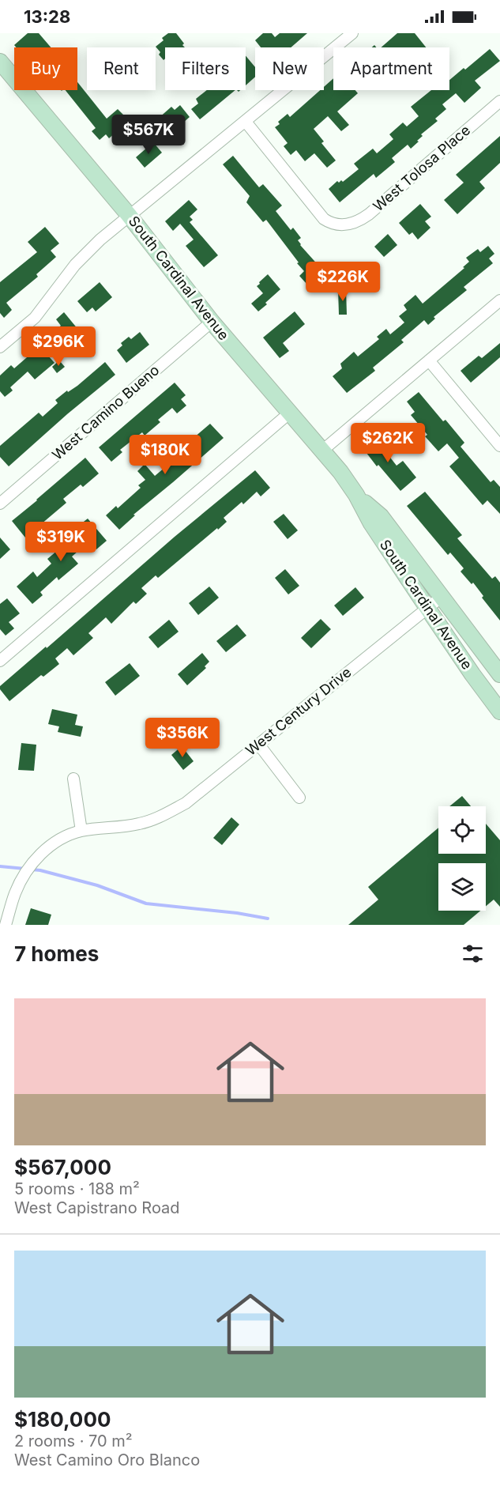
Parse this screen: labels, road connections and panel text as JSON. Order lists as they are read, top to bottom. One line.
{"streets":{"main road":["South Cardinal Avenue"],"street":["West Tolosa Place","West Camino Bueno","West Century Drive"]},"crossings":[["South Cardinal Avenue","West Camino Bueno"],["South Cardinal Avenue","West Century Drive"]],"page":{"status":"13:28","chip":["Buy","Rent","Filters","New","Apartment"],"price":["$567K","$226K","$296K","$262K","$180K","$319K","$356K"],"heading":"7 homes","list":[{"name":"$567,000","note":"5 rooms · 188 m² · West Capistrano Road"},{"name":"$180,000","note":"2 rooms · 70 m² · West Camino Oro Blanco"}]}}
